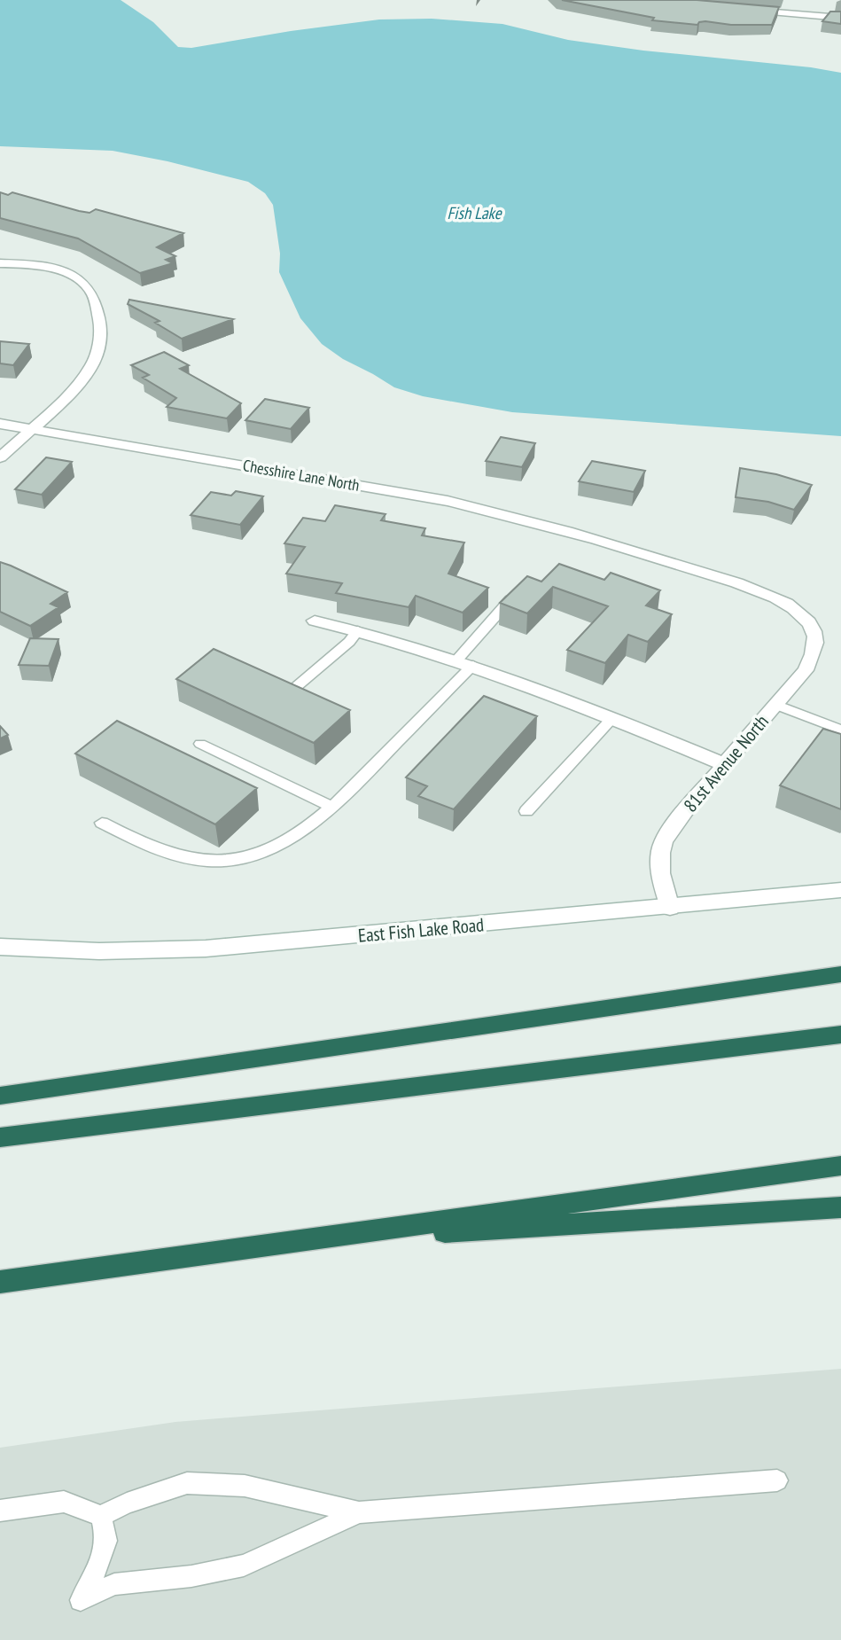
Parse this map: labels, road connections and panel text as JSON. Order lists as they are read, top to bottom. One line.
{"streets":{"street":["Chesshire Lane North","81st Avenue North","East Fish Lake Road"]},"crossings":[["Chesshire Lane North","81st Avenue North"],["81st Avenue North","East Fish Lake Road"]],"water":["Fish Lake"]}
